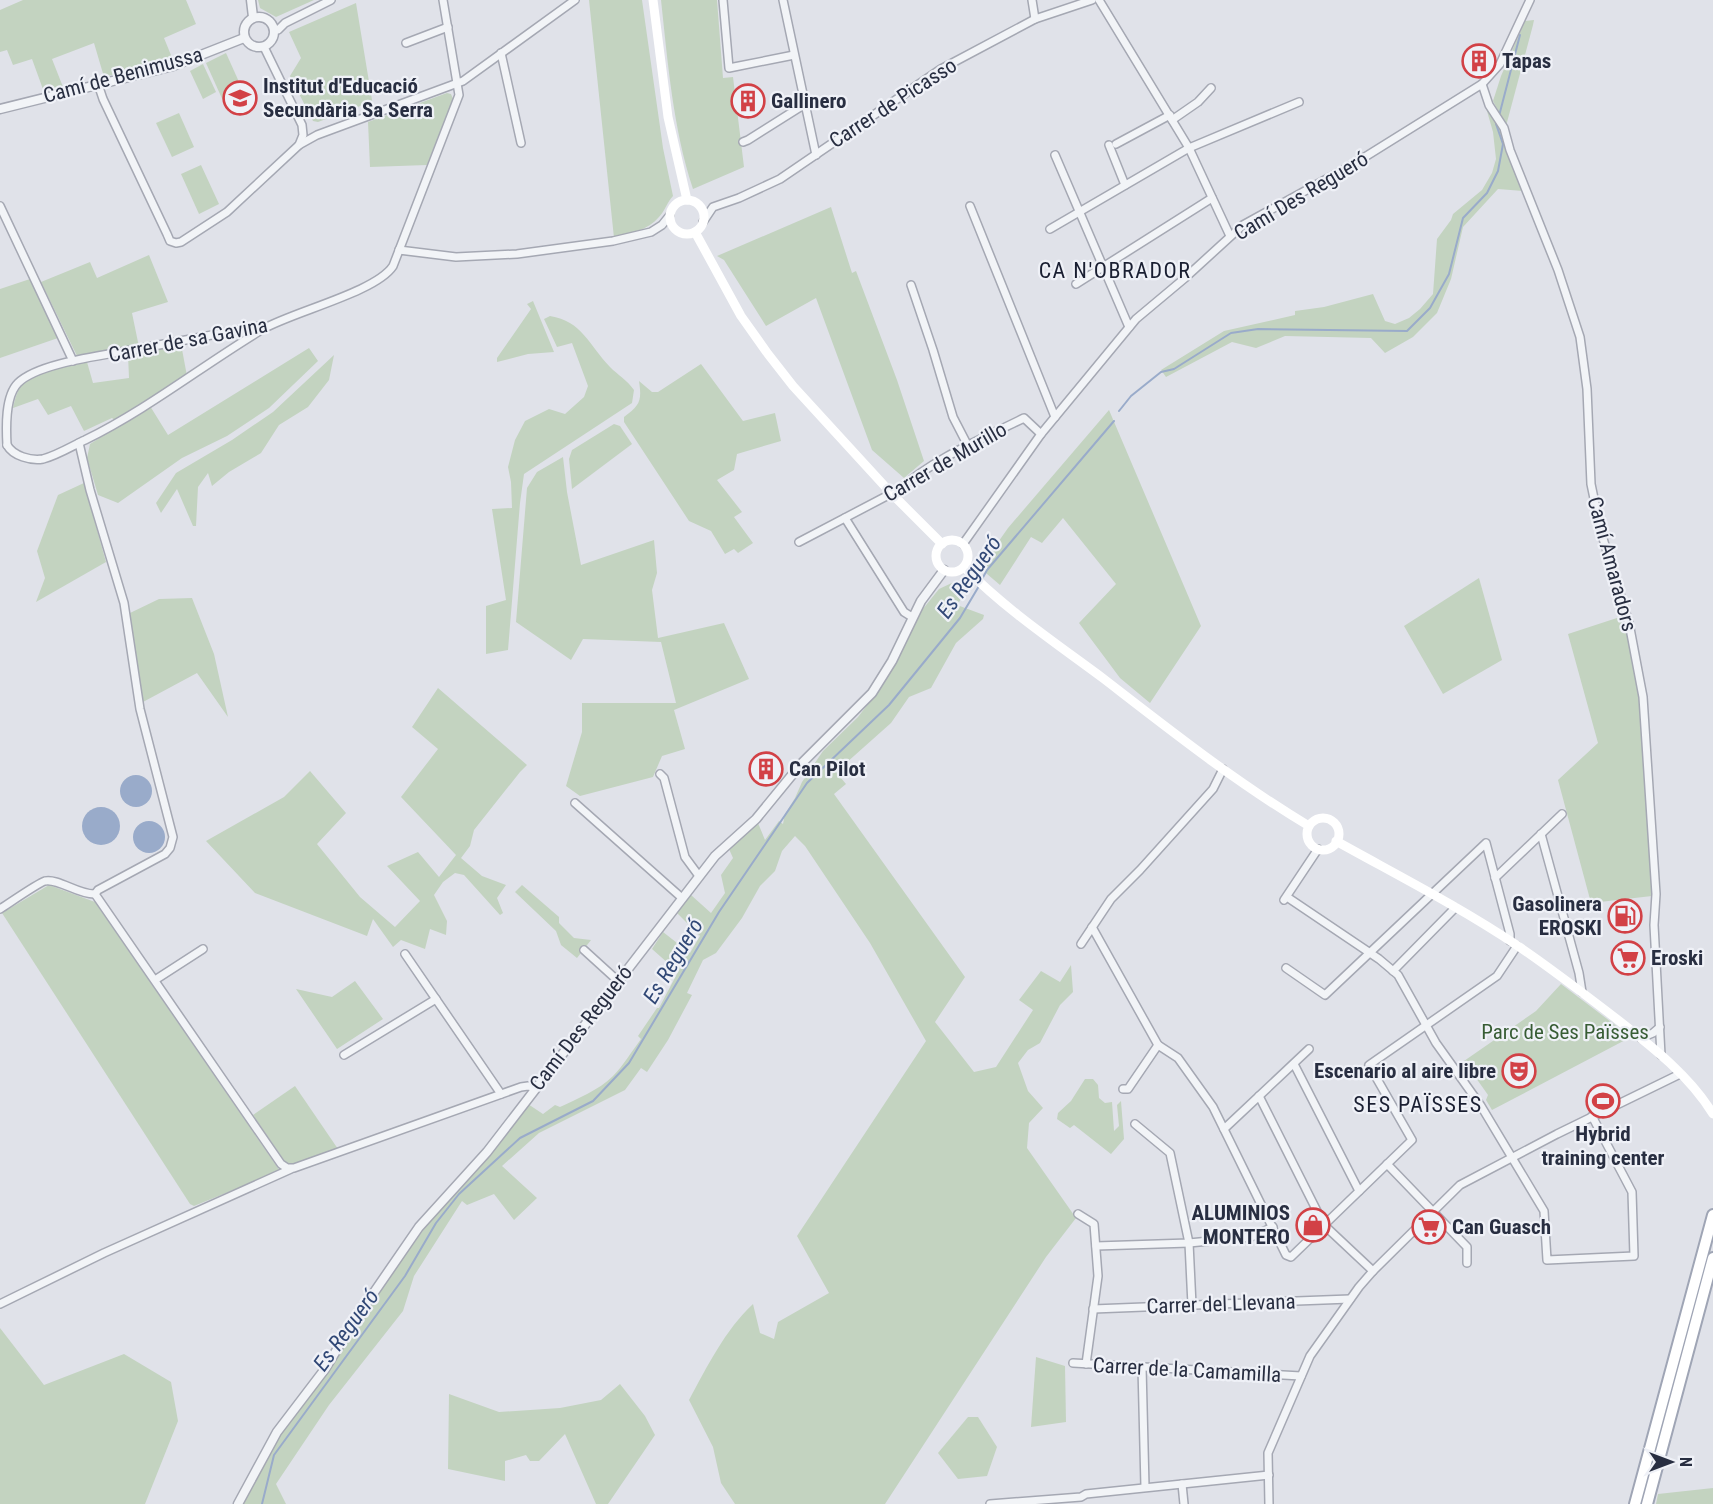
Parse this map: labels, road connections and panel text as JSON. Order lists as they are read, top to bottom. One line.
{"streets":{"street":["Camí de Benimussa","Carrer de Picasso","Camí Des Regueró","Carrer de sa Gavina","Carrer de Murillo","Camí Amaradors","Carrer del Llevana","Carrer de la Camamilla"]},"crossings":[["Camí Des Regueró","Carrer de Murillo"],["Camí Des Regueró","Camí Amaradors"]],"districts":["CA N'OBRADOR","SES PAÏSSES"],"water":["Es Regueró"],"parks":["Parc de Ses Païsses"],"places":{"building":["Tapas","Gallinero","Can Pilot"],"school or university":["Institut d'Educació Secundària Sa Serra"],"fuel station":["Gasolinera EROSKI"],"supermarket":["Eroski","Can Guasch"],"theatre":["Escenario al aire libre"],"sports":["Hybrid training center"],"shop":["ALUMINIOS MONTERO"]},"north":"right"}
